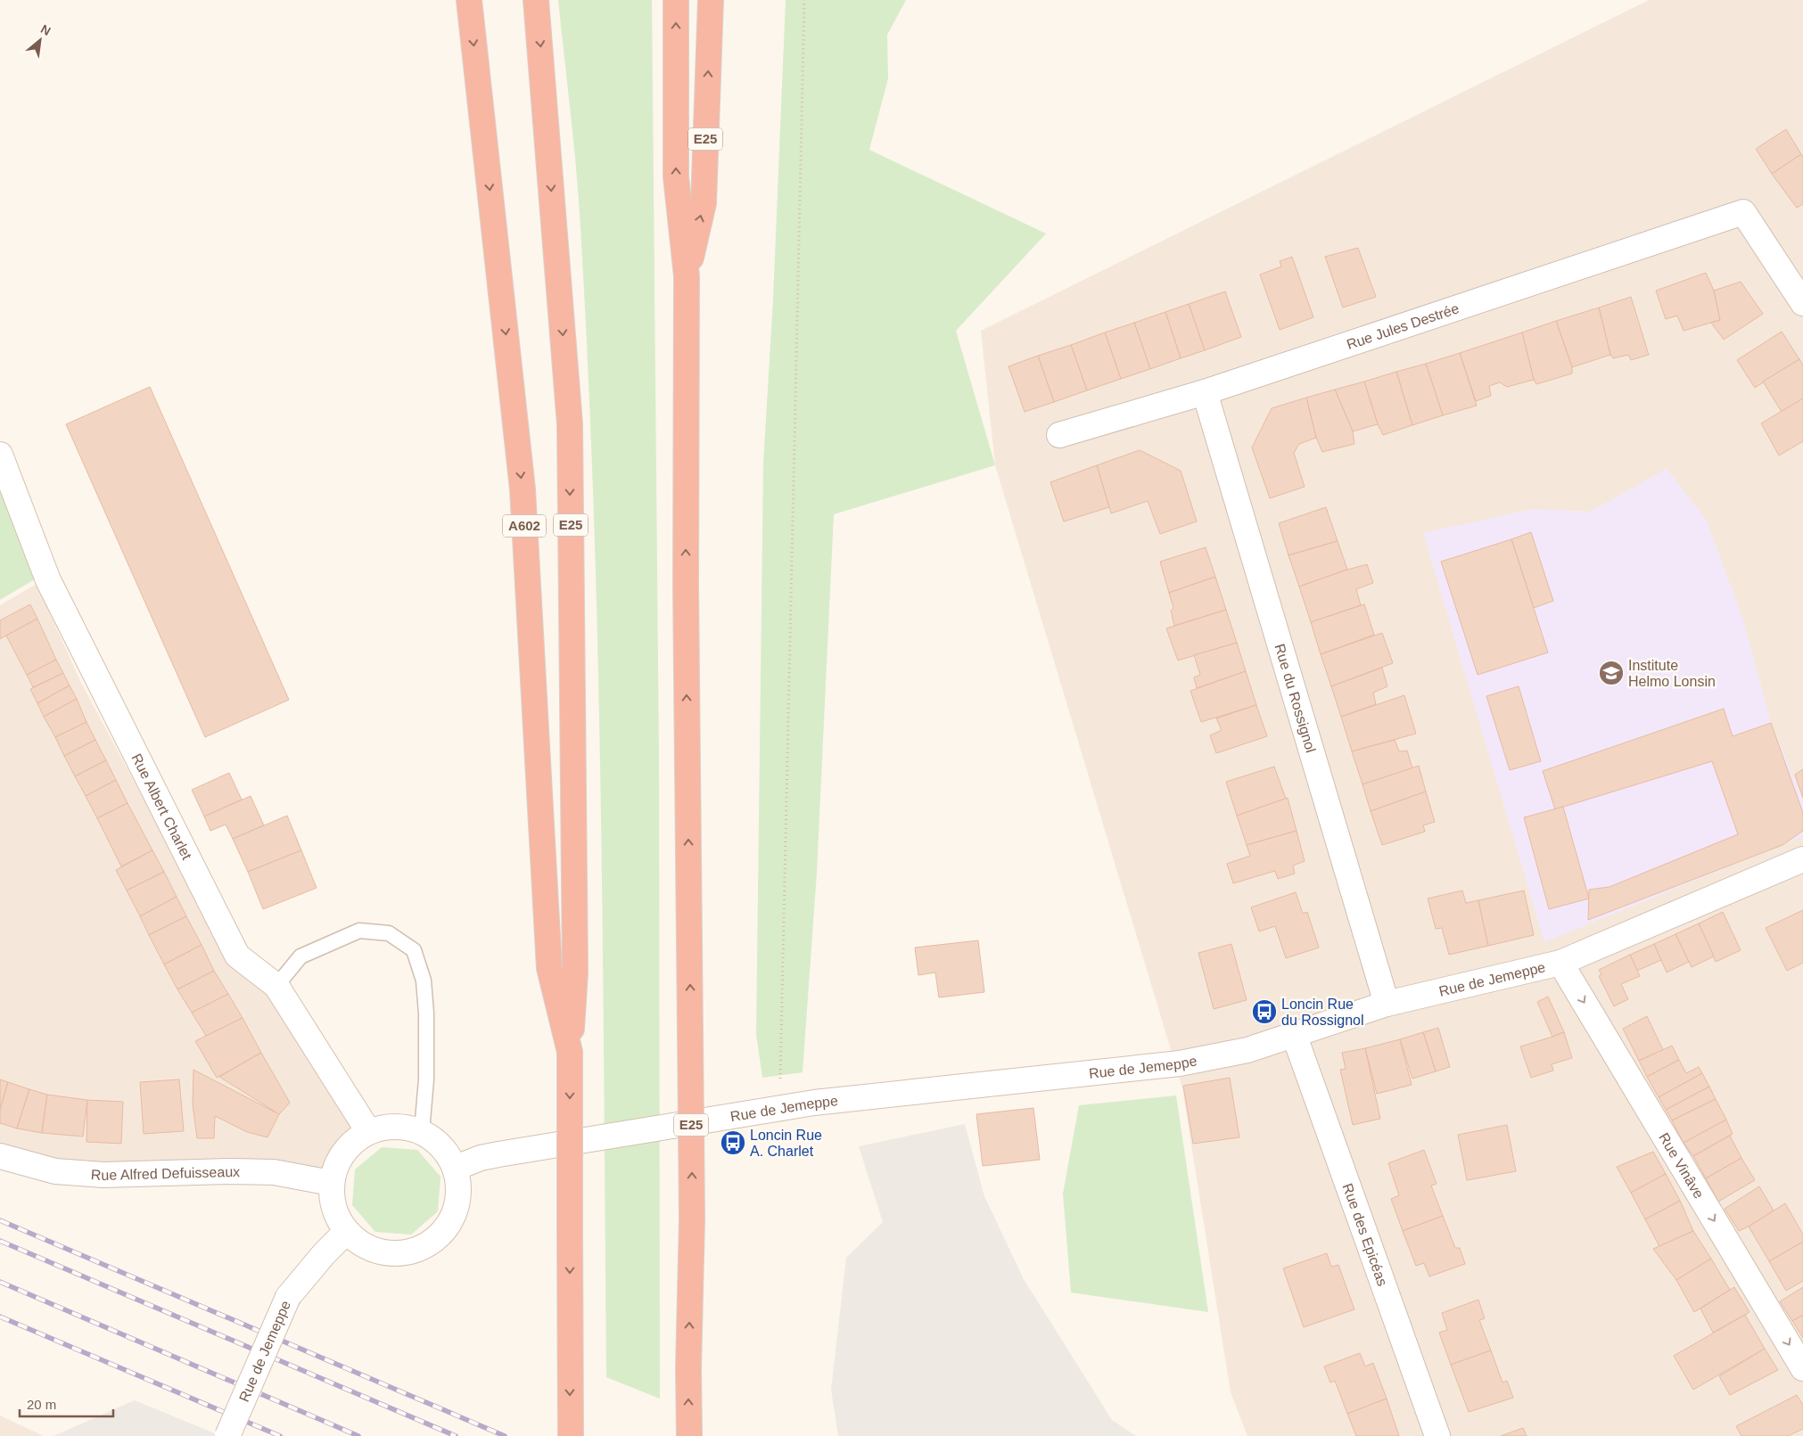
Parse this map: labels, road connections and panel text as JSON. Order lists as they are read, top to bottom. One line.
{"streets":{"highway":["E25","A602"],"street":["Rue Jules Destrée","Rue du Rossignol","Rue Albert Charlet","Rue de Jemeppe","Rue Vinâve","Rue Alfred Defuisseaux","Rue des Epicéas"]},"crossings":[["E25","A602"],["Rue Jules Destrée","Rue du Rossignol"],["Rue du Rossignol","Rue de Jemeppe"],["Rue Albert Charlet","Rue de Jemeppe"],["Rue Albert Charlet","Rue Alfred Defuisseaux"],["Rue de Jemeppe","Rue Vinâve"],["Rue de Jemeppe","Rue Alfred Defuisseaux"],["Rue de Jemeppe","Rue des Epicéas"]],"one_way":["Rue Vinâve"],"places":{"school or university":["Institute Helmo Lonsin"],"bus stop":["Loncin Rue du Rossignol","Loncin Rue A. Charlet"]},"scale_bar":"20 m","north":"top right"}
